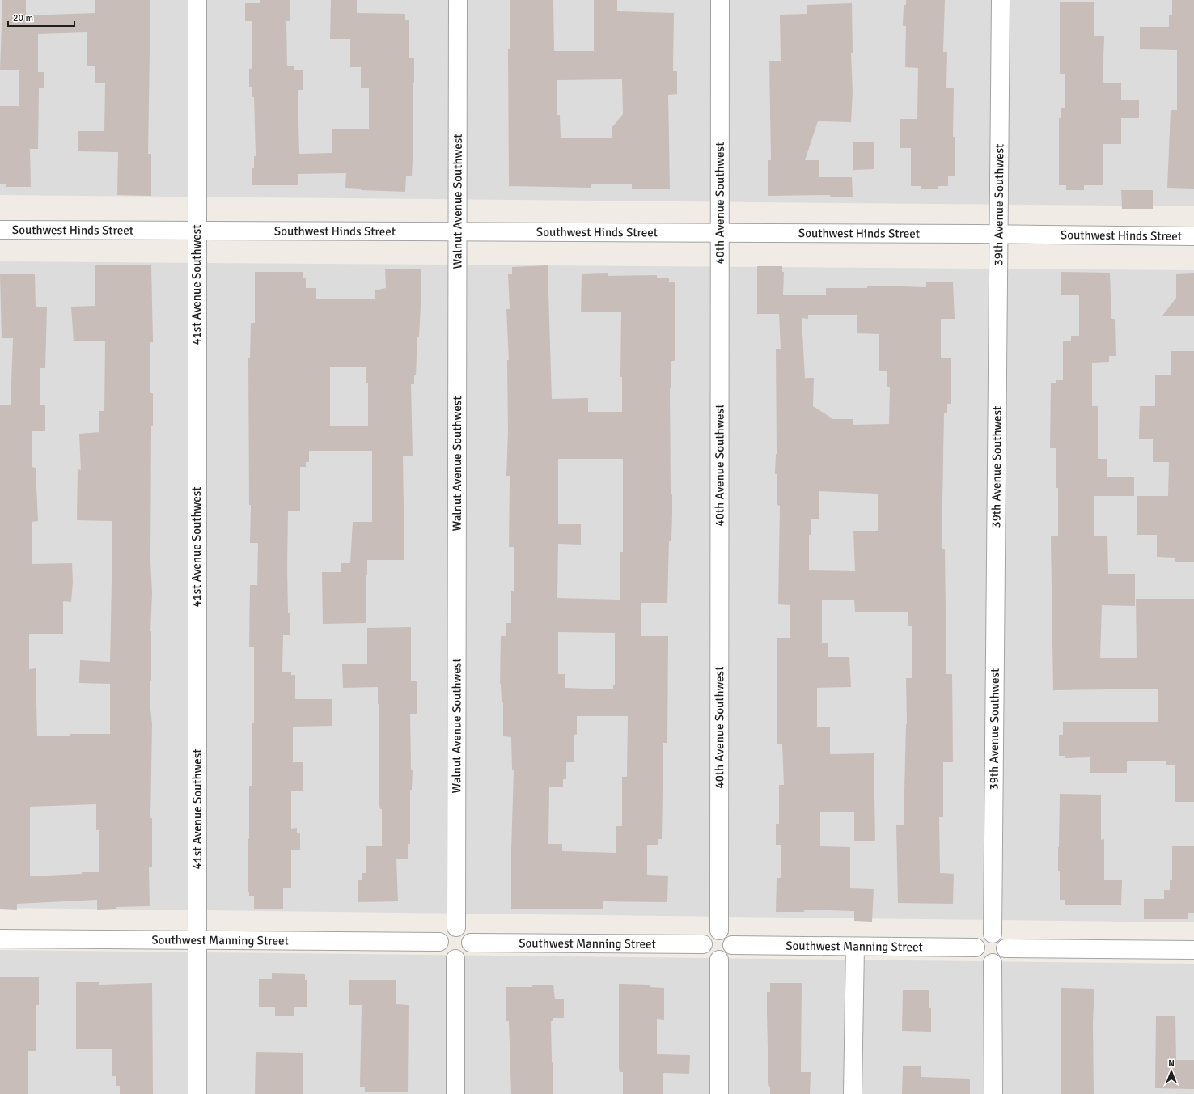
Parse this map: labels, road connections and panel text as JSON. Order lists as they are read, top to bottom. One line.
{"streets":{"street":["Walnut Avenue Southwest","40th Avenue Southwest","39th Avenue Southwest","Southwest Hinds Street","41st Avenue Southwest","Southwest Manning Street"]},"crossings":[["Walnut Avenue Southwest","Southwest Hinds Street"],["Walnut Avenue Southwest","Southwest Manning Street"],["40th Avenue Southwest","Southwest Hinds Street"],["40th Avenue Southwest","Southwest Manning Street"],["39th Avenue Southwest","Southwest Hinds Street"],["39th Avenue Southwest","Southwest Manning Street"],["Southwest Hinds Street","41st Avenue Southwest"],["41st Avenue Southwest","Southwest Manning Street"]],"scale_bar":"20 m","north":"top"}
